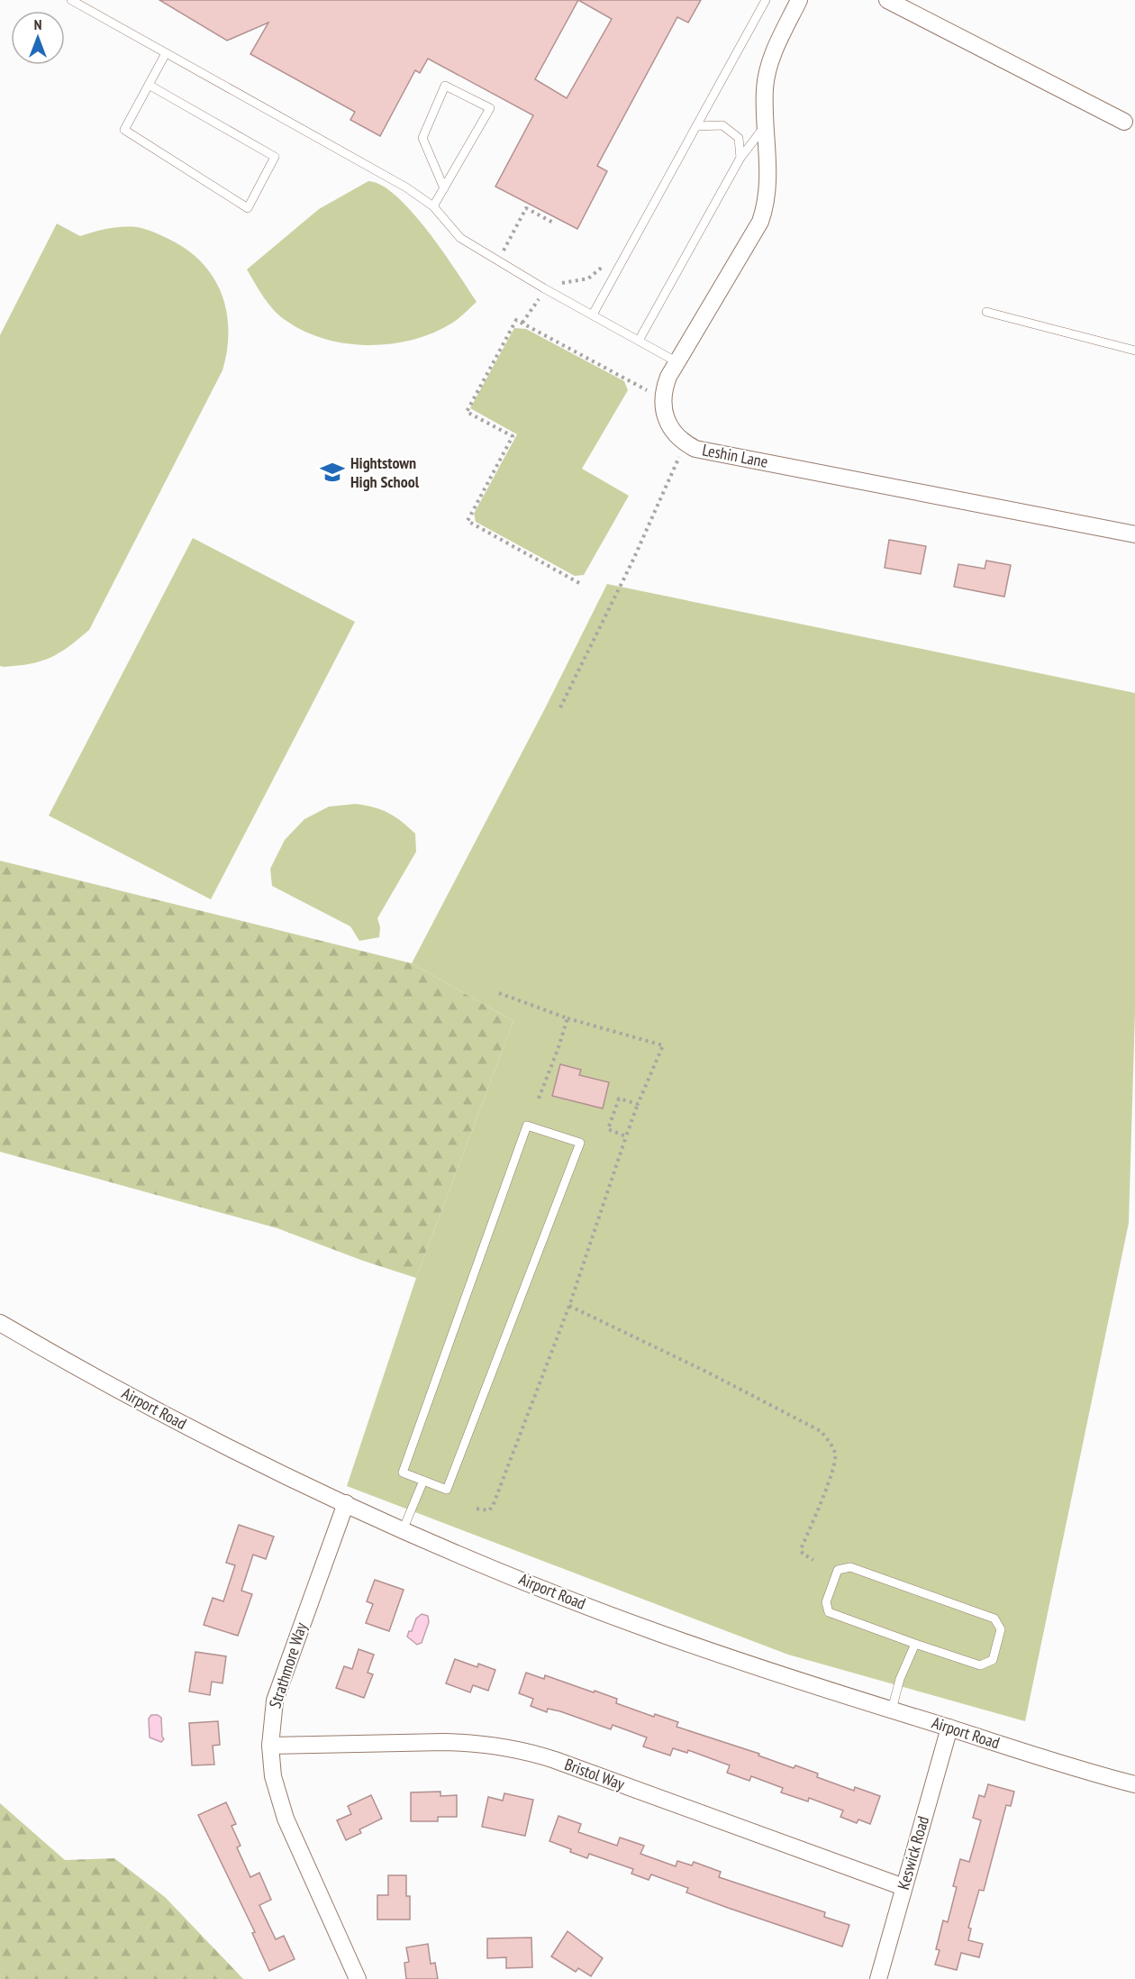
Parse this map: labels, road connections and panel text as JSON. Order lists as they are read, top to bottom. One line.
{"streets":{"street":["Leshin Lane","Airport Road","Strathmore Way","Bristol Way","Keswick Road"]},"crossings":[["Airport Road","Strathmore Way"],["Airport Road","Keswick Road"],["Strathmore Way","Bristol Way"],["Bristol Way","Keswick Road"]],"places":{"school or university":["Hightstown High School"]},"north":"top"}
